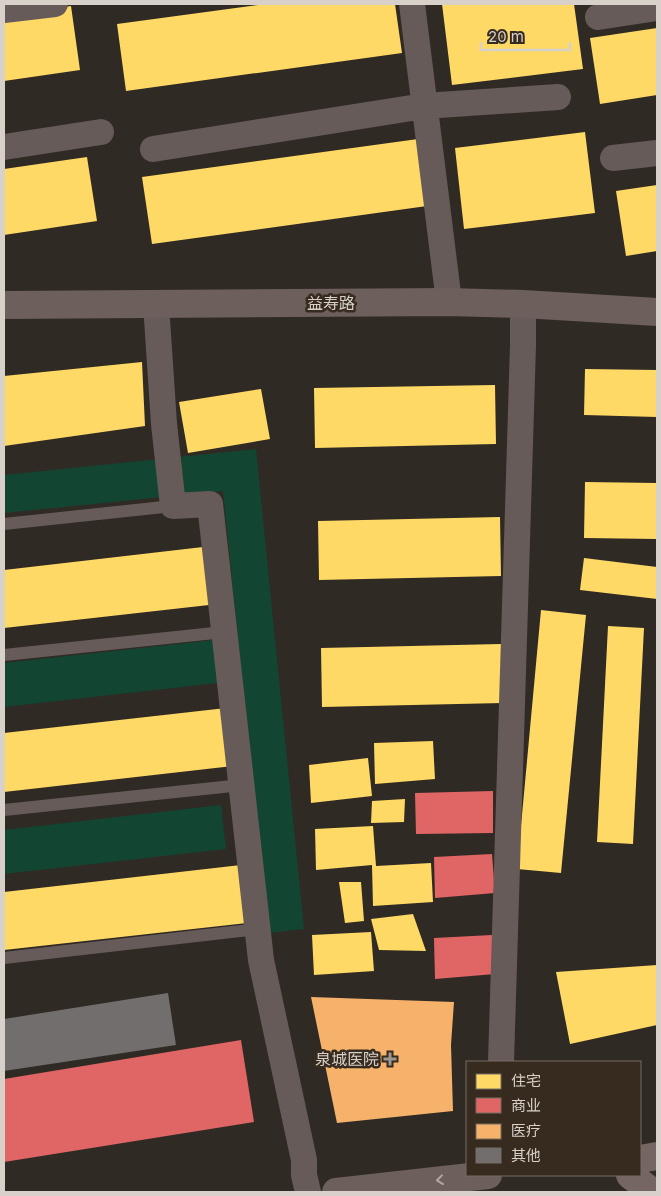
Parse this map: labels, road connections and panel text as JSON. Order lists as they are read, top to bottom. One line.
{"streets":{"street":["益寿路"]},"places":{"health":["泉城医院"]},"legend":["住宅","商业","医疗","其他"],"scale_bar":"20 m"}
